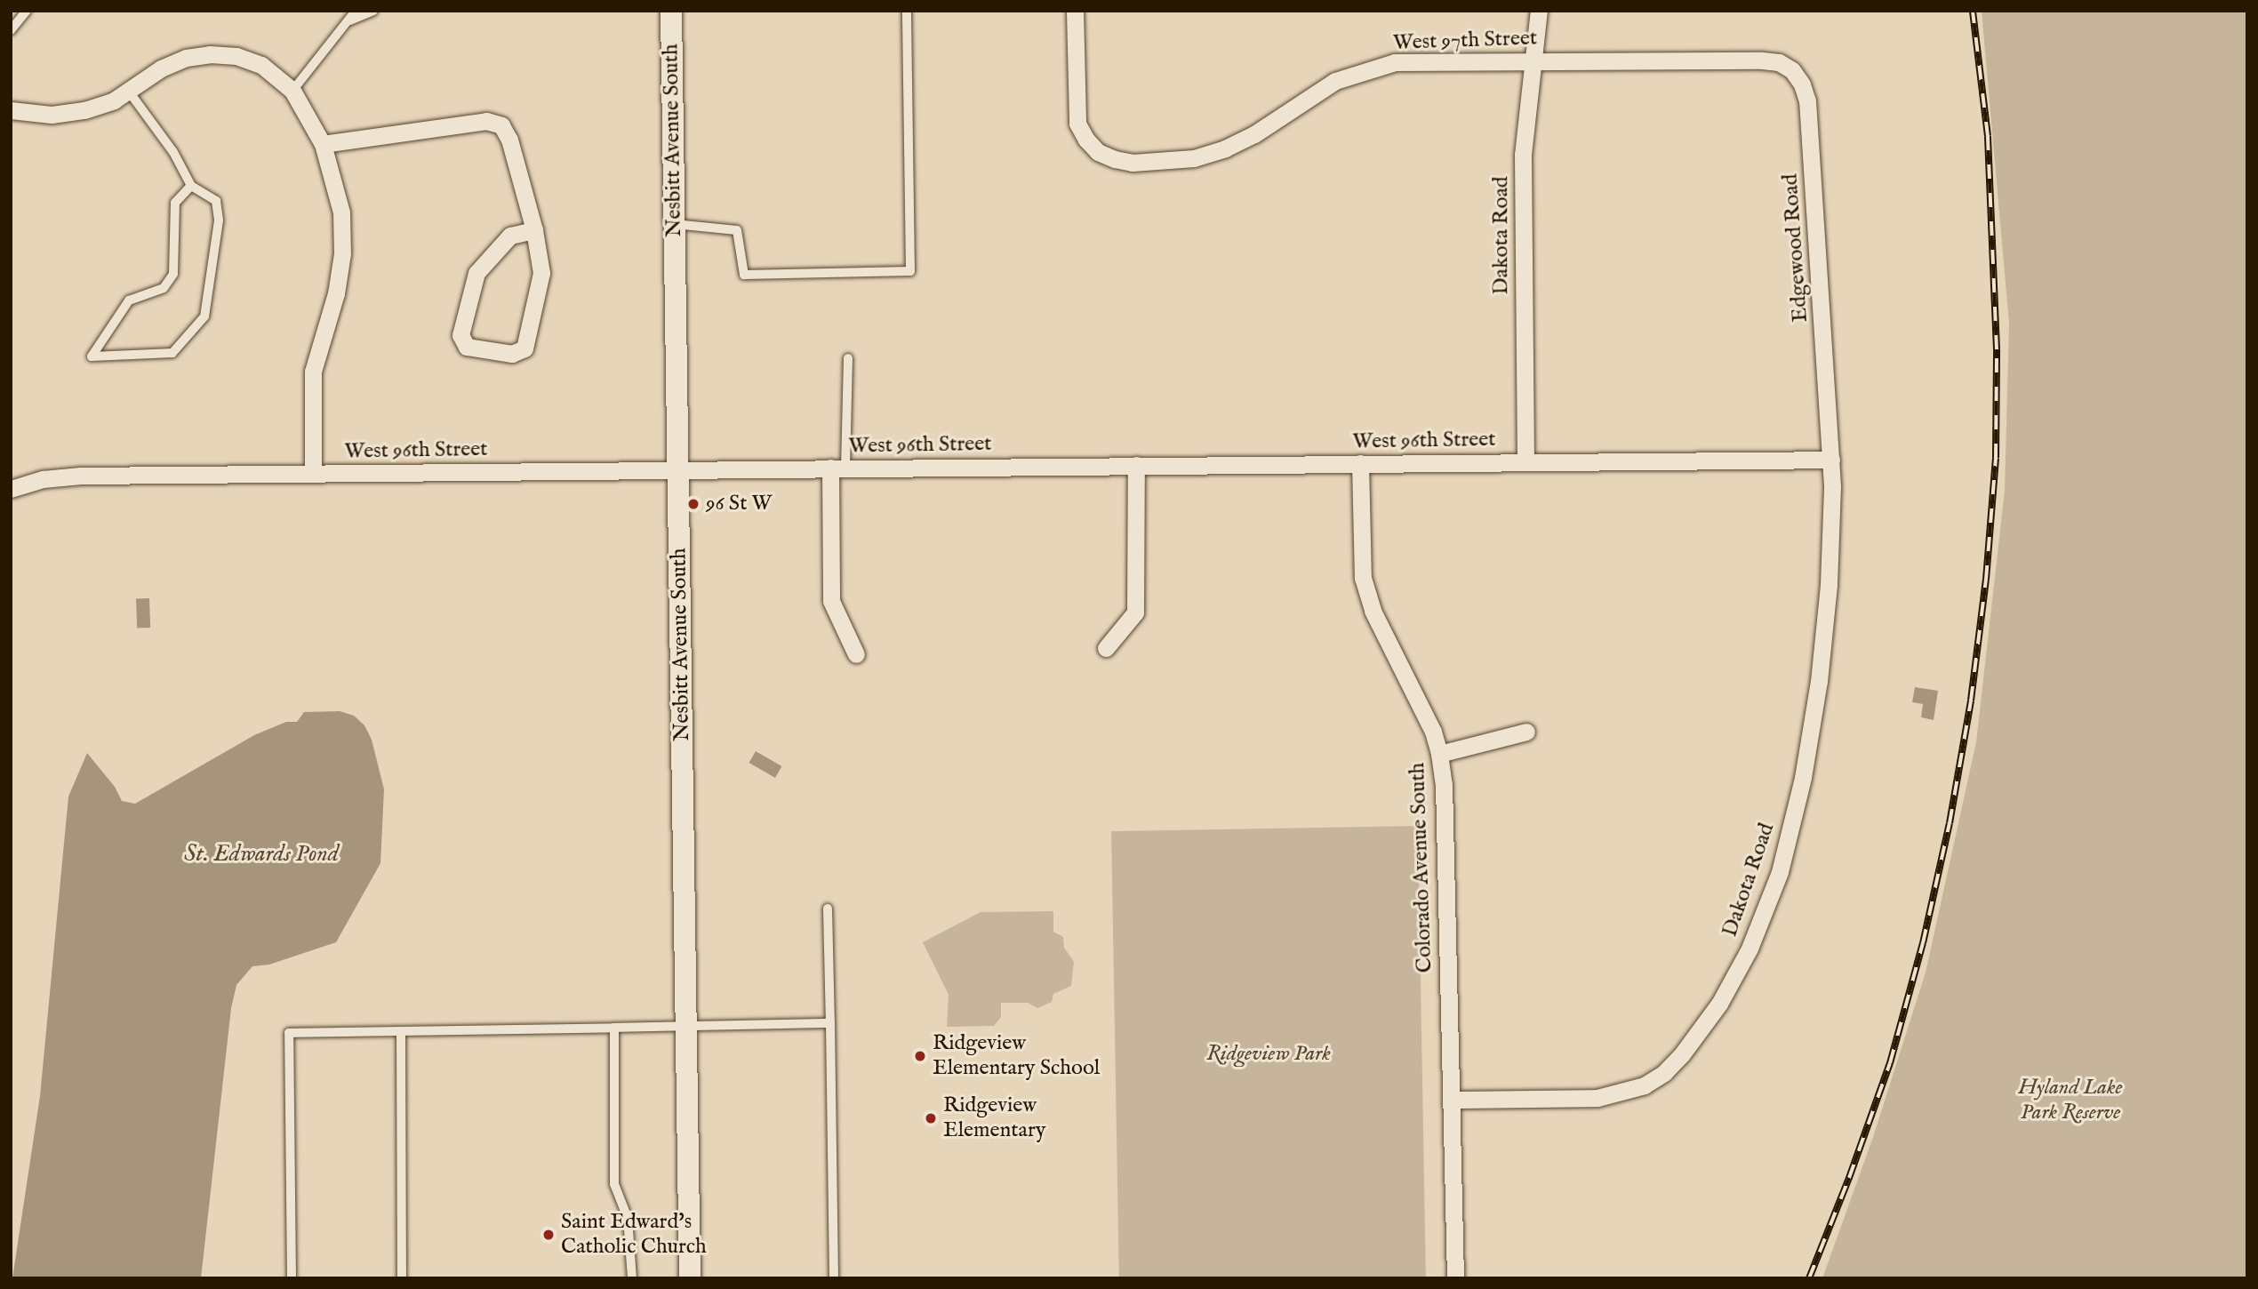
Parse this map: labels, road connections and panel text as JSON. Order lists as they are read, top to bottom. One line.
{"streets":{"street":["West 97th Street","Nesbitt Avenue South","Dakota Road","Edgewood Road","West 96th Street","Colorado Avenue South"]},"crossings":[["West 97th Street","Dakota Road"],["West 97th Street","Edgewood Road"],["Nesbitt Avenue South","West 96th Street"],["Dakota Road","Edgewood Road"],["Dakota Road","West 96th Street"],["Dakota Road","Colorado Avenue South"],["Edgewood Road","West 96th Street"],["West 96th Street","Colorado Avenue South"]],"water":["St. Edwards Pond"],"parks":["Ridgeview Park","Hyland Lake Park Reserve"],"places":["96 St W","Ridgeview Elementary School","Ridgeview Elementary","Saint Edward's Catholic Church"]}
